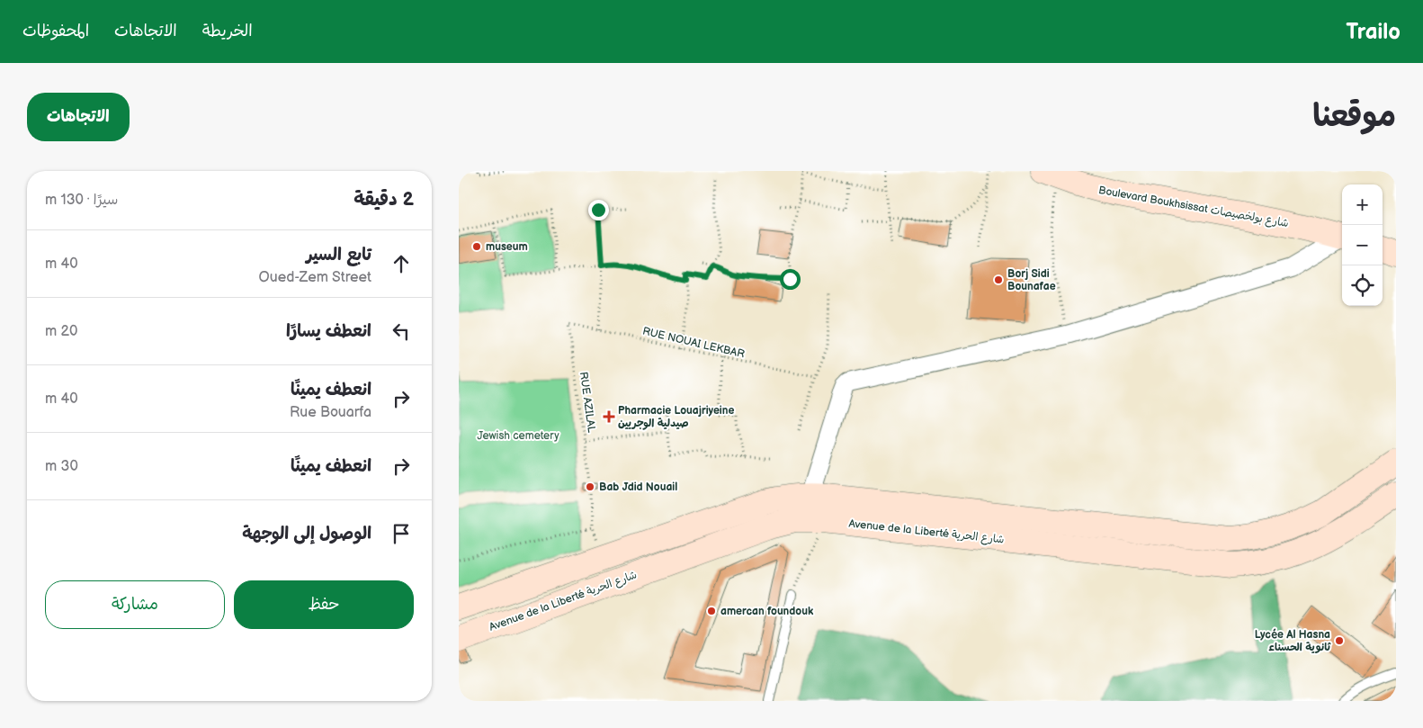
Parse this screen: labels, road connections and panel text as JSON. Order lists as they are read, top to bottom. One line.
{"streets":{"main road":["Boulevard Boukhsissat شارع بولخصيصات","Avenue de la Liberté شارع الحرية"],"path":["RUE NOUAI LEKBAR","RUE AZILAL"]},"crossings":[["RUE NOUAI LEKBAR","RUE AZILAL"]],"parks":["Jewish cemetery"],"places":{"other":["museum","Borj Sidi Bounafae","Bab Jdid Nouail","amercan foundouk","Lycée Al Hasna ثانوية الحسناء"],"health":["Pharmacie Louajriyeine صيدلية الوجريين"]},"page":{"header":"Trailo","nav":["الخريطة","الاتجاهات","المحفوظات"],"title":"موقعنا","buttons":["الاتجاهات",["حفظ","مشاركة"]],"heading":["2 دقيقة","سيرًا · 130 m"],"map_buttons":["+","−"],"list":[["تابع السير","Oued-Zem Street","40 m"],["انعطف يسارًا","20 m"],["انعطف يمينًا","Rue Bouarfa","40 m"],["انعطف يمينًا","30 m"],"الوصول إلى الوجهة"]}}
